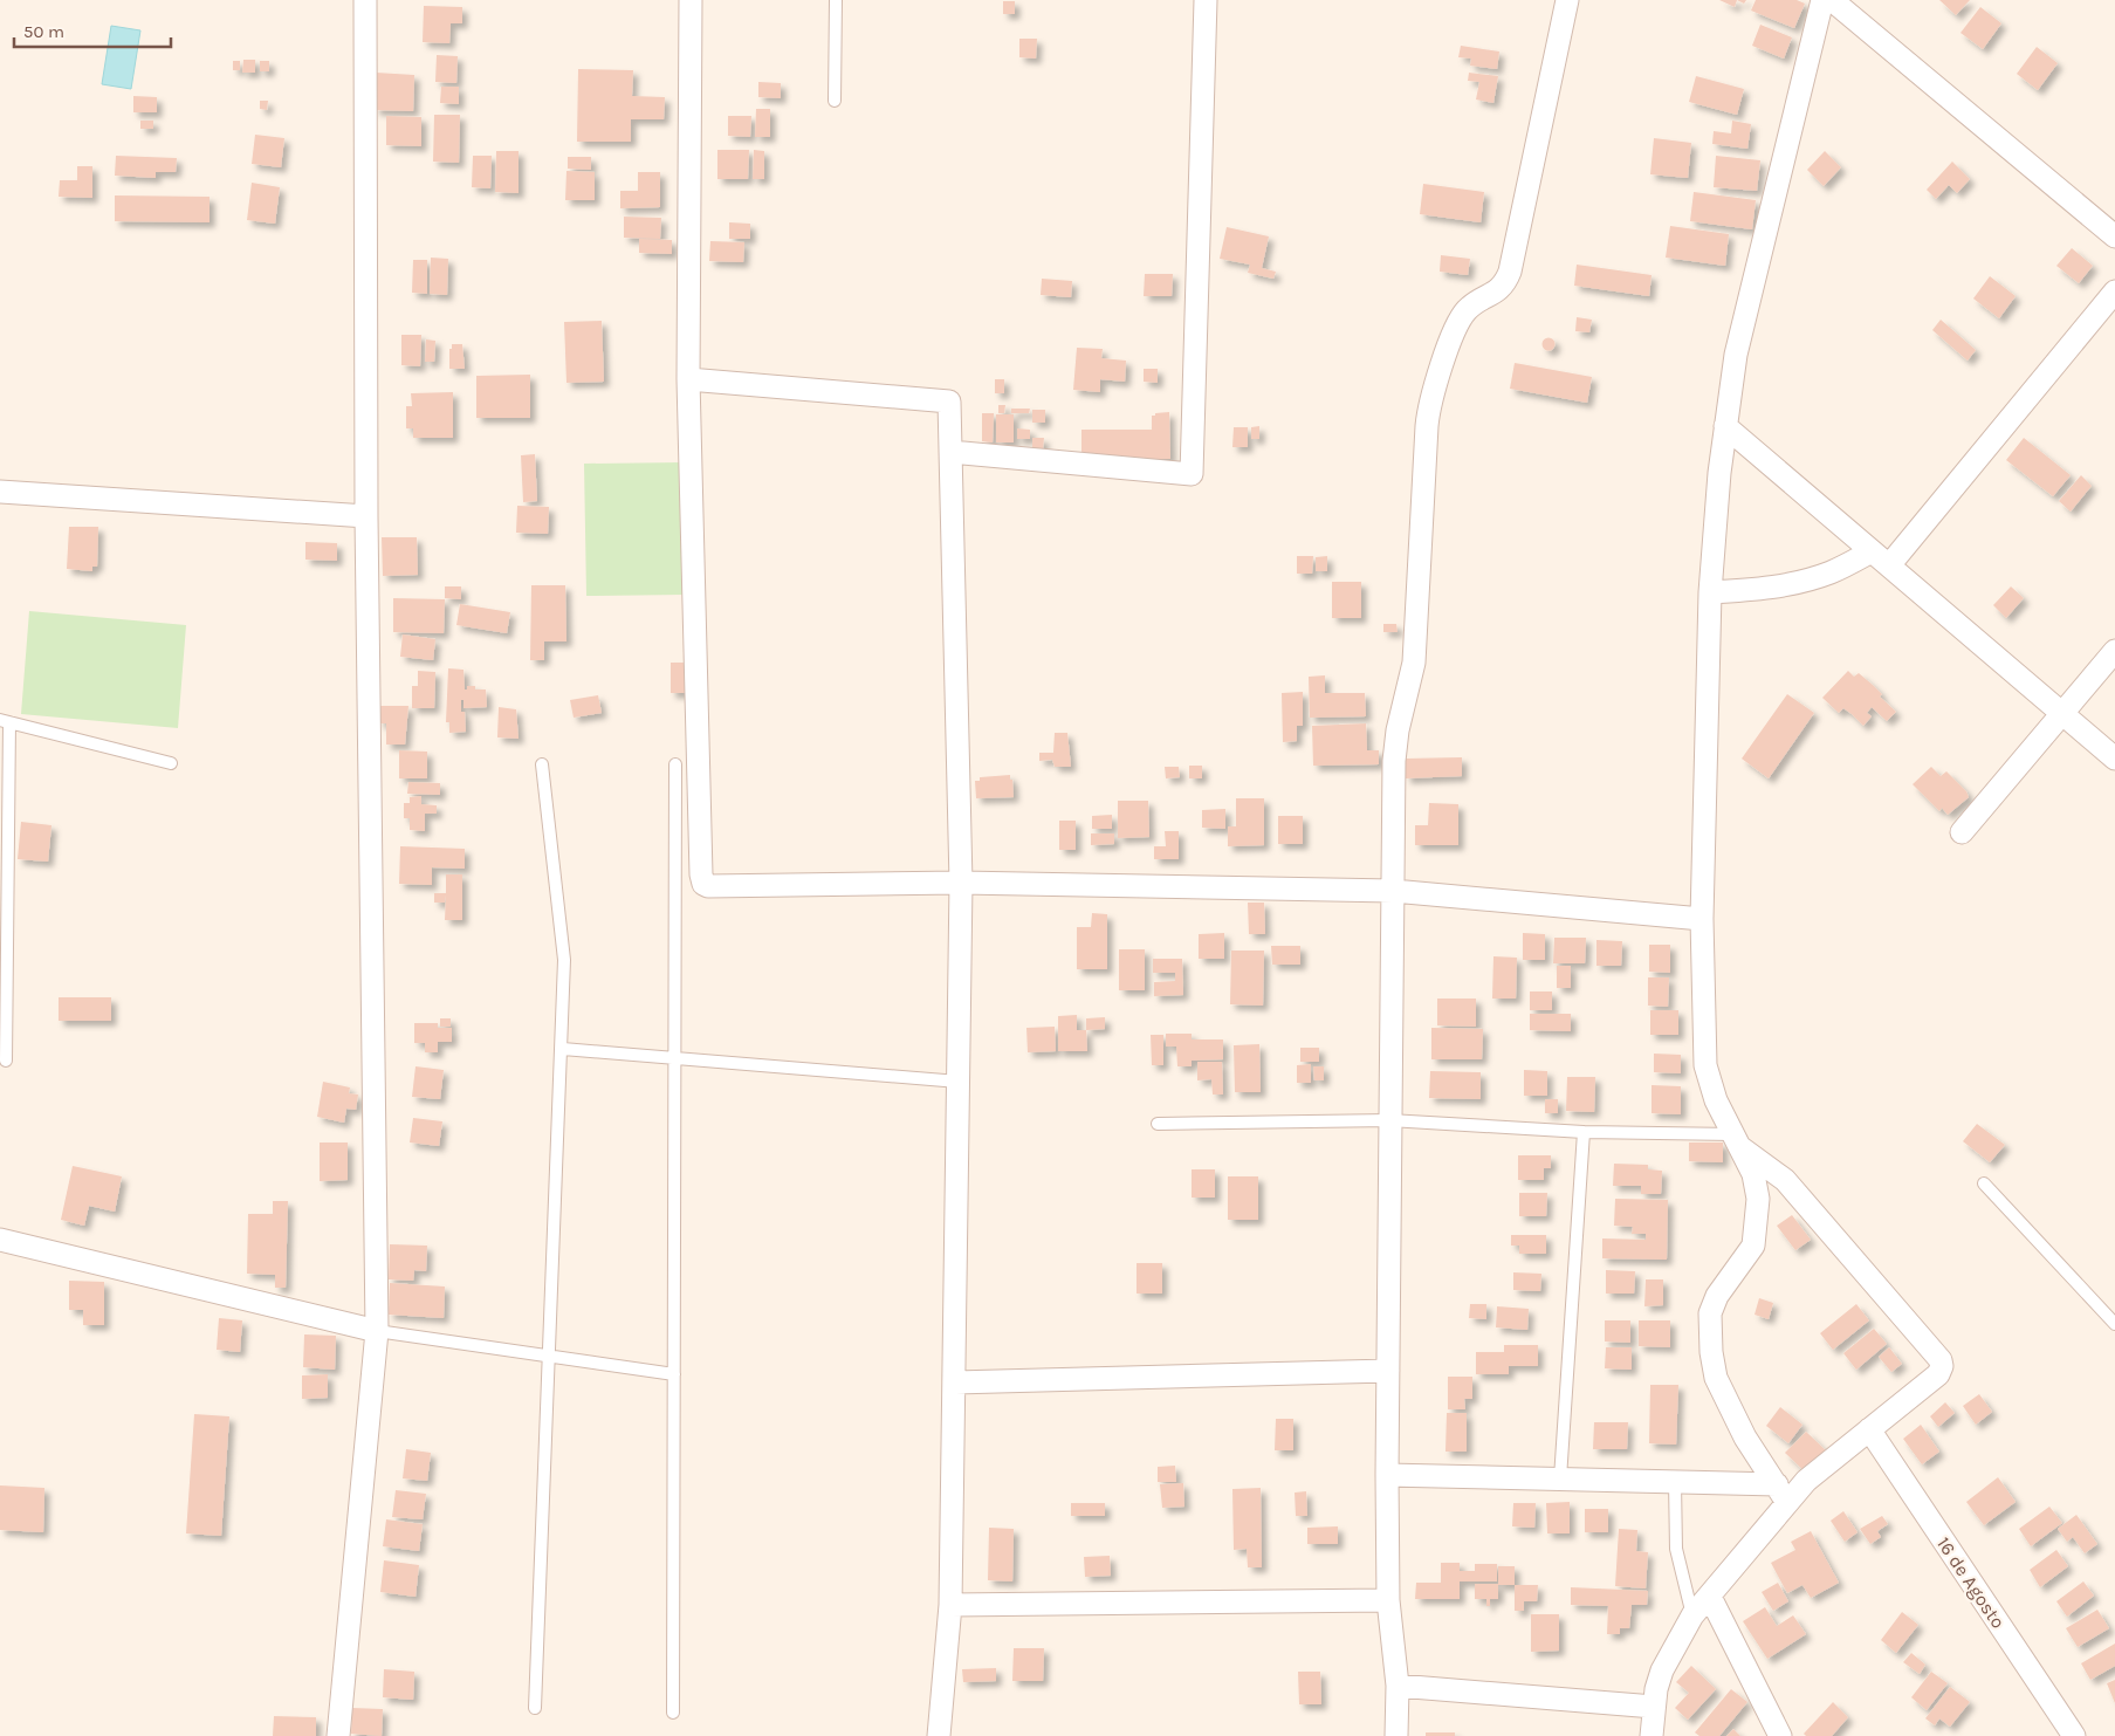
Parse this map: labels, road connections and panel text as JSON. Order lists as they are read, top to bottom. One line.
{"streets":{"street":["16 de Agosto"]},"scale_bar":"50 m"}
